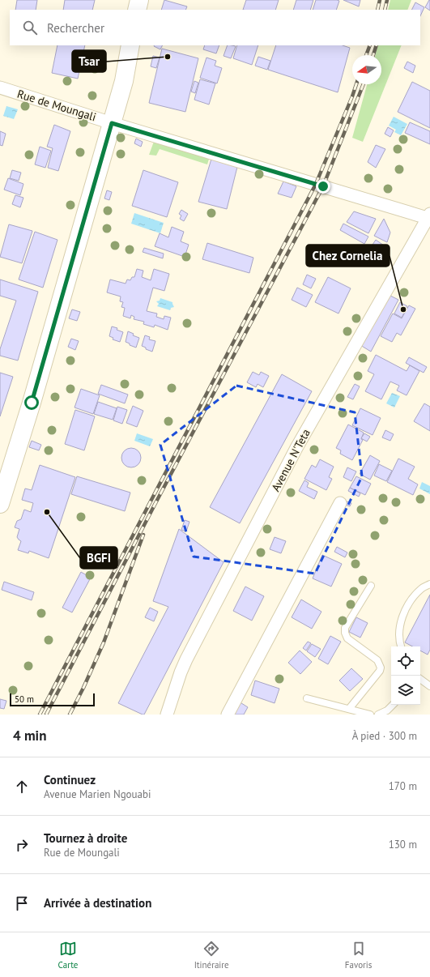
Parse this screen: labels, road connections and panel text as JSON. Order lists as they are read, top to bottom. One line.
{"streets":{"street":["Rue de Moungali","Avenue N'Teta"]},"crossings":[["Rue de Moungali","Avenue N'Teta"]],"places":["Tsar","Chez Cornelia","BGFI"],"scale_bar":"50 m","north":"left","page":{"search":"Rechercher","scale":"50 m","heading":["4 min","À pied · 300 m"],"list":[["Continuez","Avenue Marien Ngouabi","170 m"],["Tournez à droite","Rue de Moungali","130 m"],"Arrivée à destination"],"nav":["Carte","Itinéraire","Favoris"]}}
